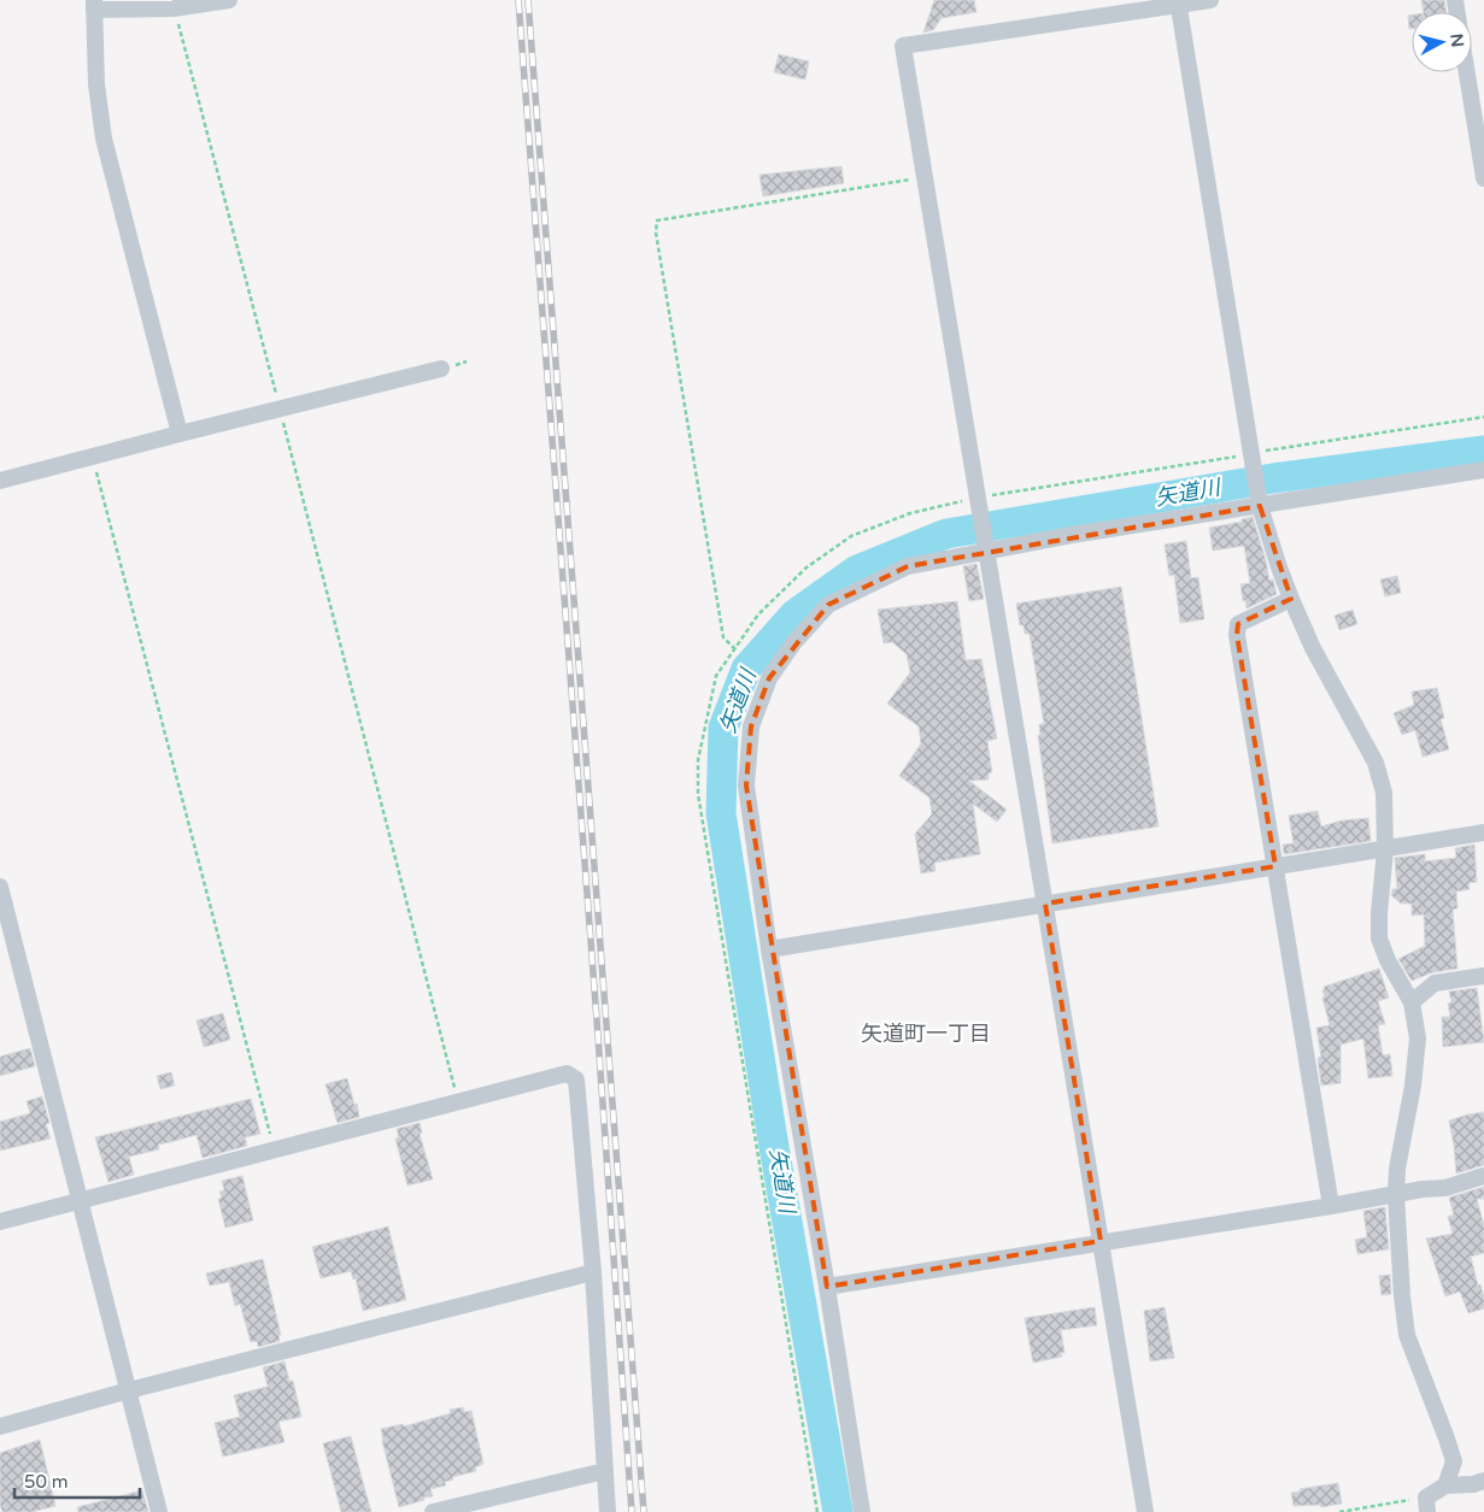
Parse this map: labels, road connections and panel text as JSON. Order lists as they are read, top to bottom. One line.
{"districts":["矢道町一丁目"],"water":["矢道川"],"scale_bar":"50 m","north":"right"}
